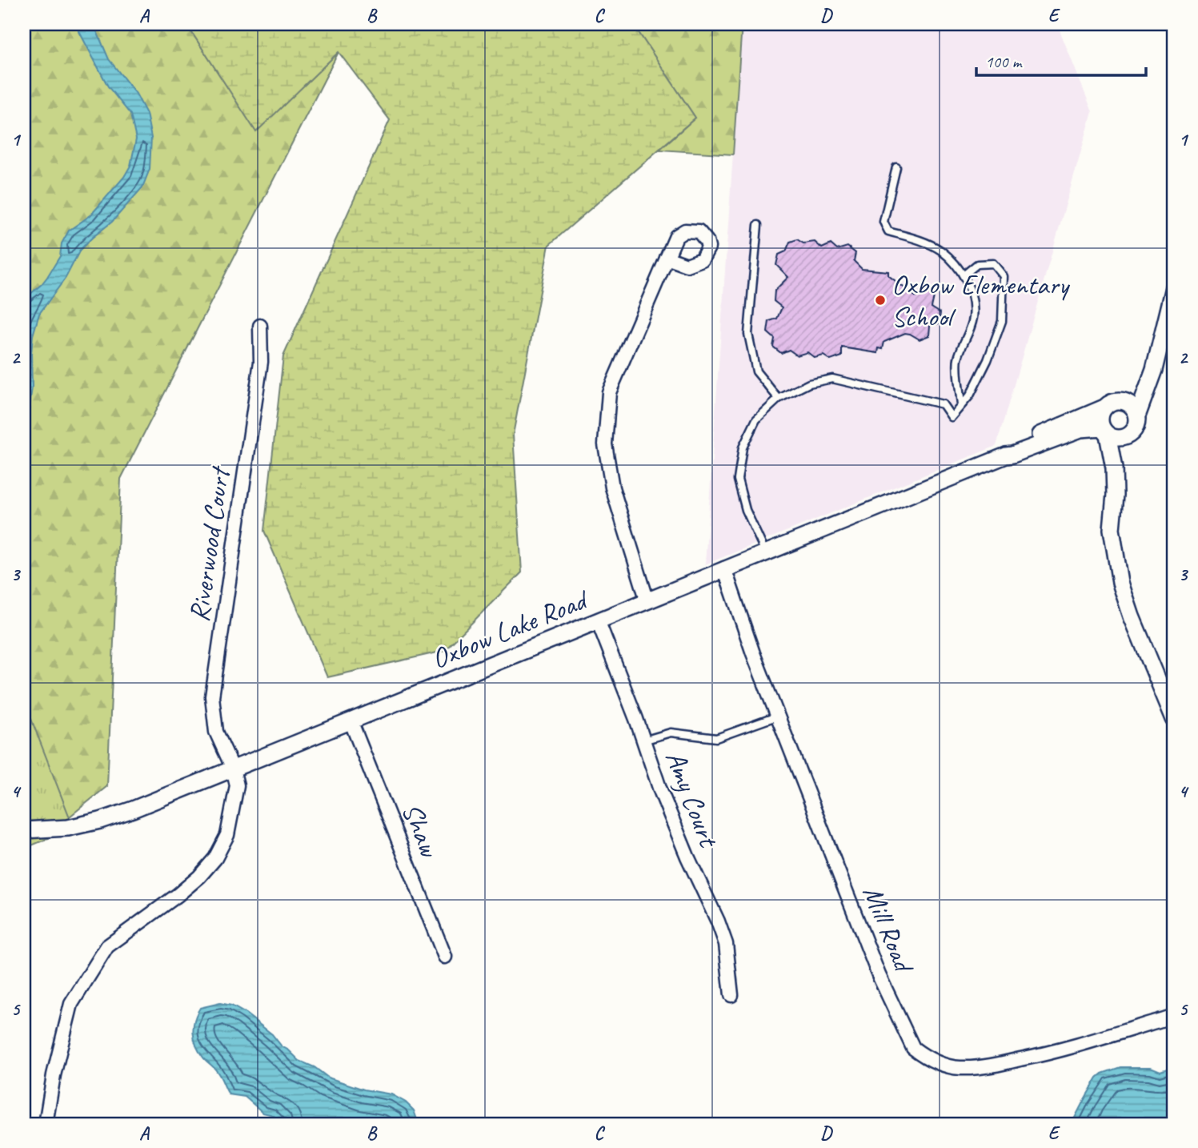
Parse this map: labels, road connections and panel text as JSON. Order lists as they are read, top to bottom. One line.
{"streets":{"street":["Riverwood Court","Oxbow Lake Road","Amy Court","Shaw","Mill Road"]},"crossings":[["Riverwood Court","Oxbow Lake Road"],["Oxbow Lake Road","Amy Court"],["Oxbow Lake Road","Shaw"],["Oxbow Lake Road","Mill Road"]],"places":["Oxbow Elementary School"],"scale_bar":"100 m","grid":{"columns":["A","B","C","D","E"],"rows":["1","2","3","4","5"]}}
